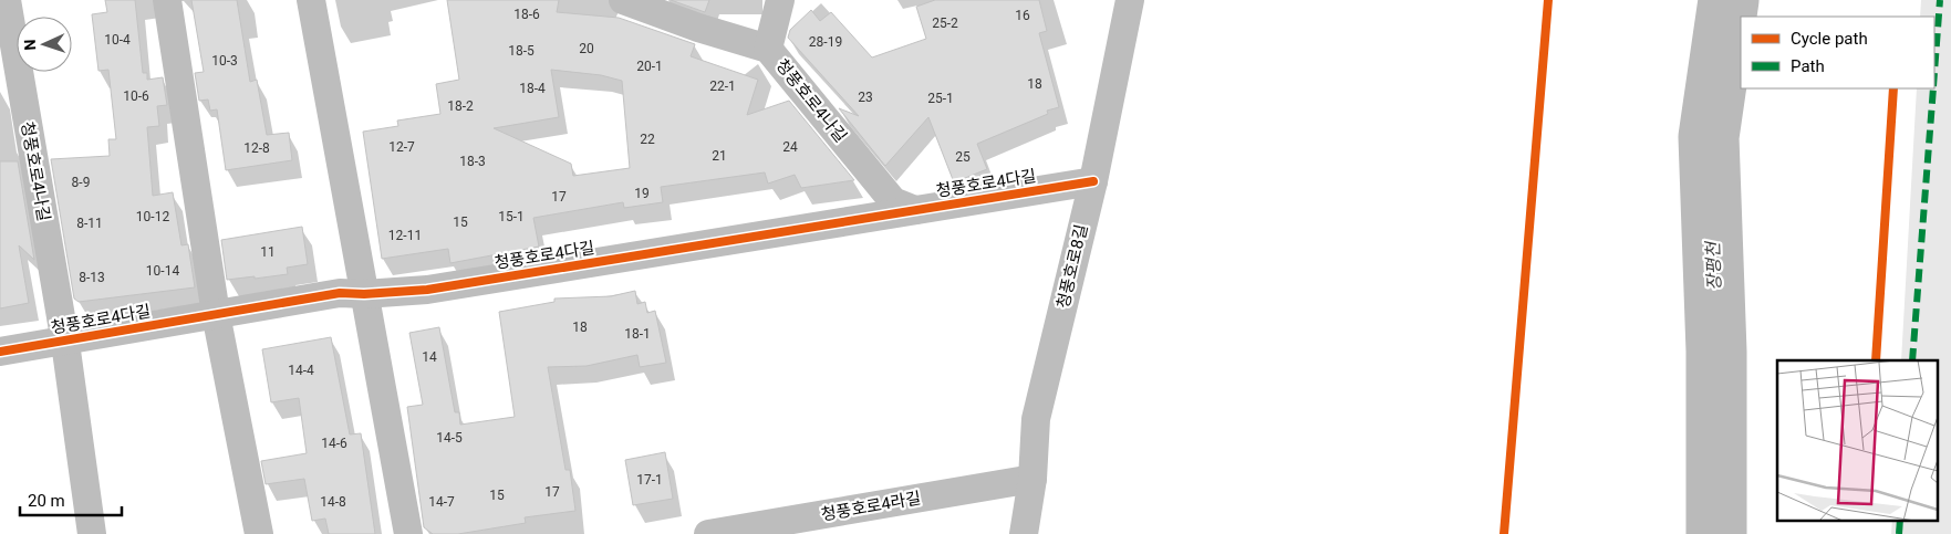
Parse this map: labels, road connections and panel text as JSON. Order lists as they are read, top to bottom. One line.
{"streets":{"street":["청풍호로4나길","청풍호로4다길","청풍호로8길","청풍호로4라길"]},"crossings":[["청풍호로4나길","청풍호로4다길"],["청풍호로4다길","청풍호로8길"],["청풍호로8길","청풍호로4라길"]],"water":["장평천"],"house_numbers":["18-6","16","25-2","10-4","28-19","20","18-5","10-3","20-1","18","22-1","18-4","10-6","23","25-1","18-2","22","12-7","24","12-8","21","25","18-3","8-9","19","17","10-12","15-1","15","8-11","12-11","11","10-14","8-13","18","18-1","14","14-4","14-5","14-6","17-1","17","15","14-8","14-7"],"legend":["Cycle path","Path"],"scale_bar":"20 m","north":"left"}
